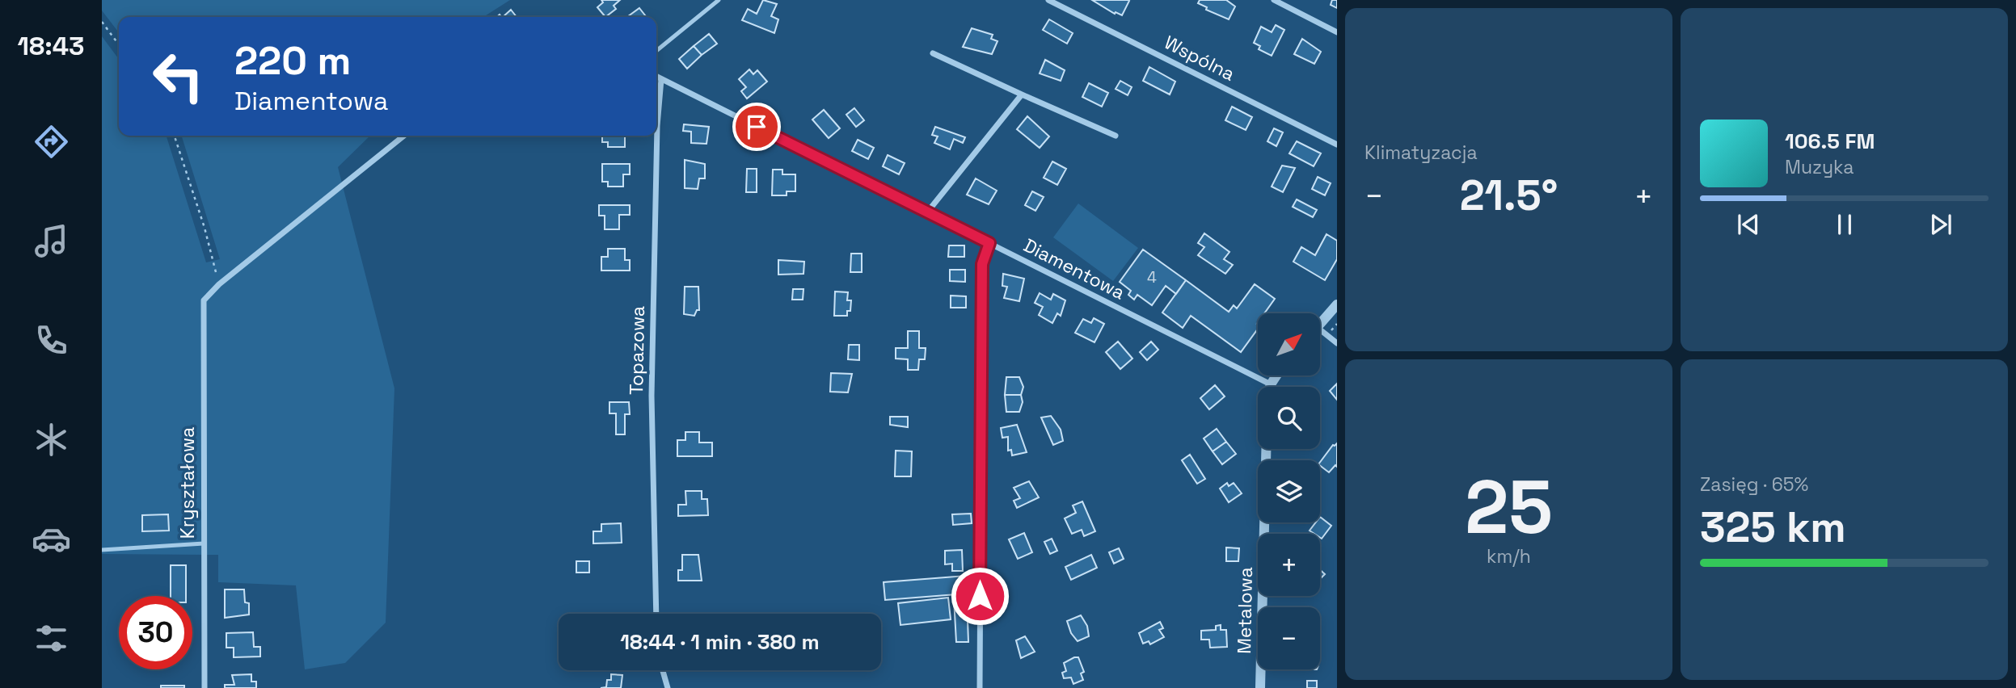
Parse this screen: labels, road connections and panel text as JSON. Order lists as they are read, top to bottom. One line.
{"streets":{"street":["Wspólna","Diamentowa","Topazowa","Kryształowa","Metalowa"]},"crossings":[["Diamentowa","Topazowa"],["Diamentowa","Metalowa"]],"house_numbers":["4"],"north":"top right","page":{"tabs":"18:43","tile":["Klimatyzacja",["25","km/h"],["Zasięg · 65%","325 km"]],"turn":["220 m","Diamentowa"],"song":["106.5 FM","Muzyka"],"heat":["−","21.5°","+"],"map_buttons":["+","−"],"limit":"30","trip":"18:44 · 1 min · 380 m"}}
